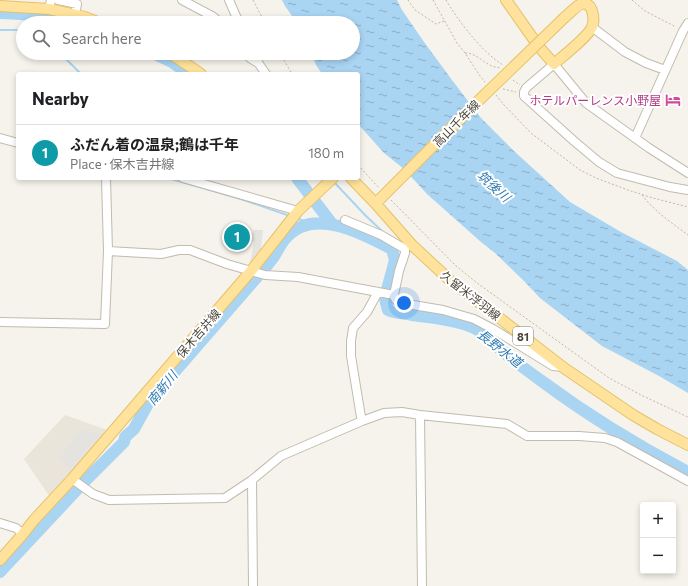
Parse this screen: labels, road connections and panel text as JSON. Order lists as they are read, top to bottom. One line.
{"streets":{"main road":["高山千年線","久留米浮羽線","保木吉井線","81"]},"crossings":[["高山千年線","久留米浮羽線"]],"water":["筑後川","長野水道","南新川"],"places":{"hotel":["ホテルパーレンス小野屋"]},"page":{"search":"Search here","heading":"Nearby","list":[{"mark":"1","name":"ふだん着の温泉;鶴は千年","note":"Place · 保木吉井線","value":"180 m"}],"pins":"1","map_buttons":["+","−"]}}
